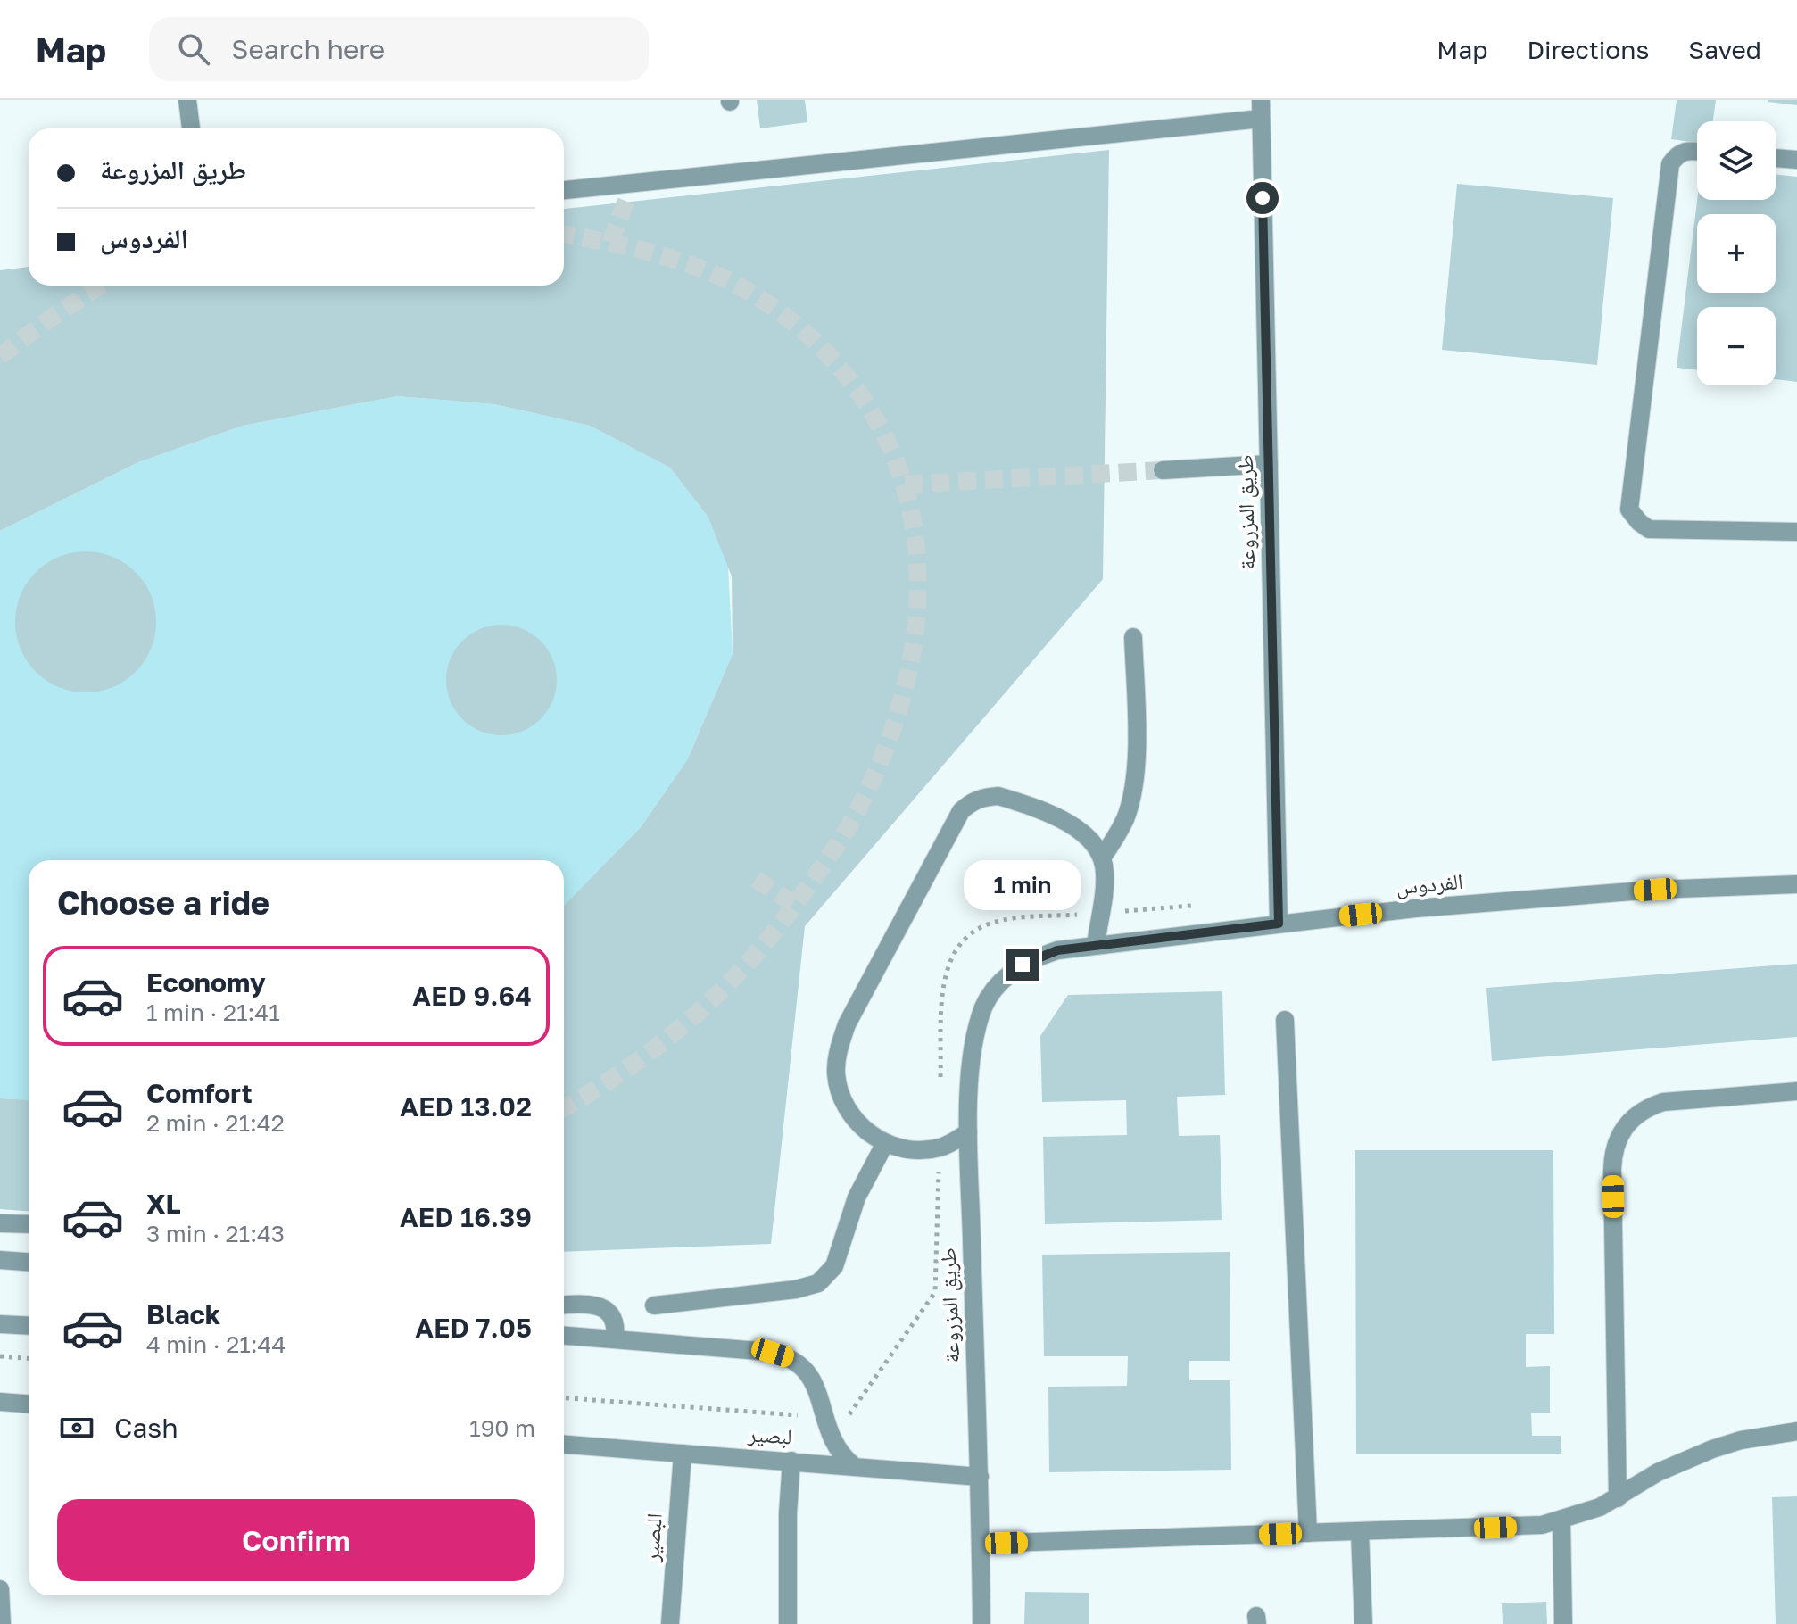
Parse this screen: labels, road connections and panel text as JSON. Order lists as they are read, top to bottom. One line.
{"streets":{"street":["طريق المزروعة","الفردوس","لبصير","البصير"]},"crossings":[["طريق المزروعة","الفردوس"],["طريق المزروعة","لبصير"],["لبصير","البصير"]],"page":{"header":"Map","search":"Search here","nav":["Map","Directions","Saved"],"map_buttons":["+","−"],"banner":["طريق المزروعة","الفردوس"],"bubble":"1 min","heading":"Choose a ride","list":[{"name":"Economy","note":"1 min · 21:41","value":"AED 9.64"},{"name":"Comfort","note":"2 min · 21:42","value":"AED 13.02"},{"name":"XL","note":"3 min · 21:43","value":"AED 16.39"},{"name":"Black","note":"4 min · 21:44","value":"AED 7.05"}],"pay":["Cash","190 m"],"buttons":"Confirm"}}
